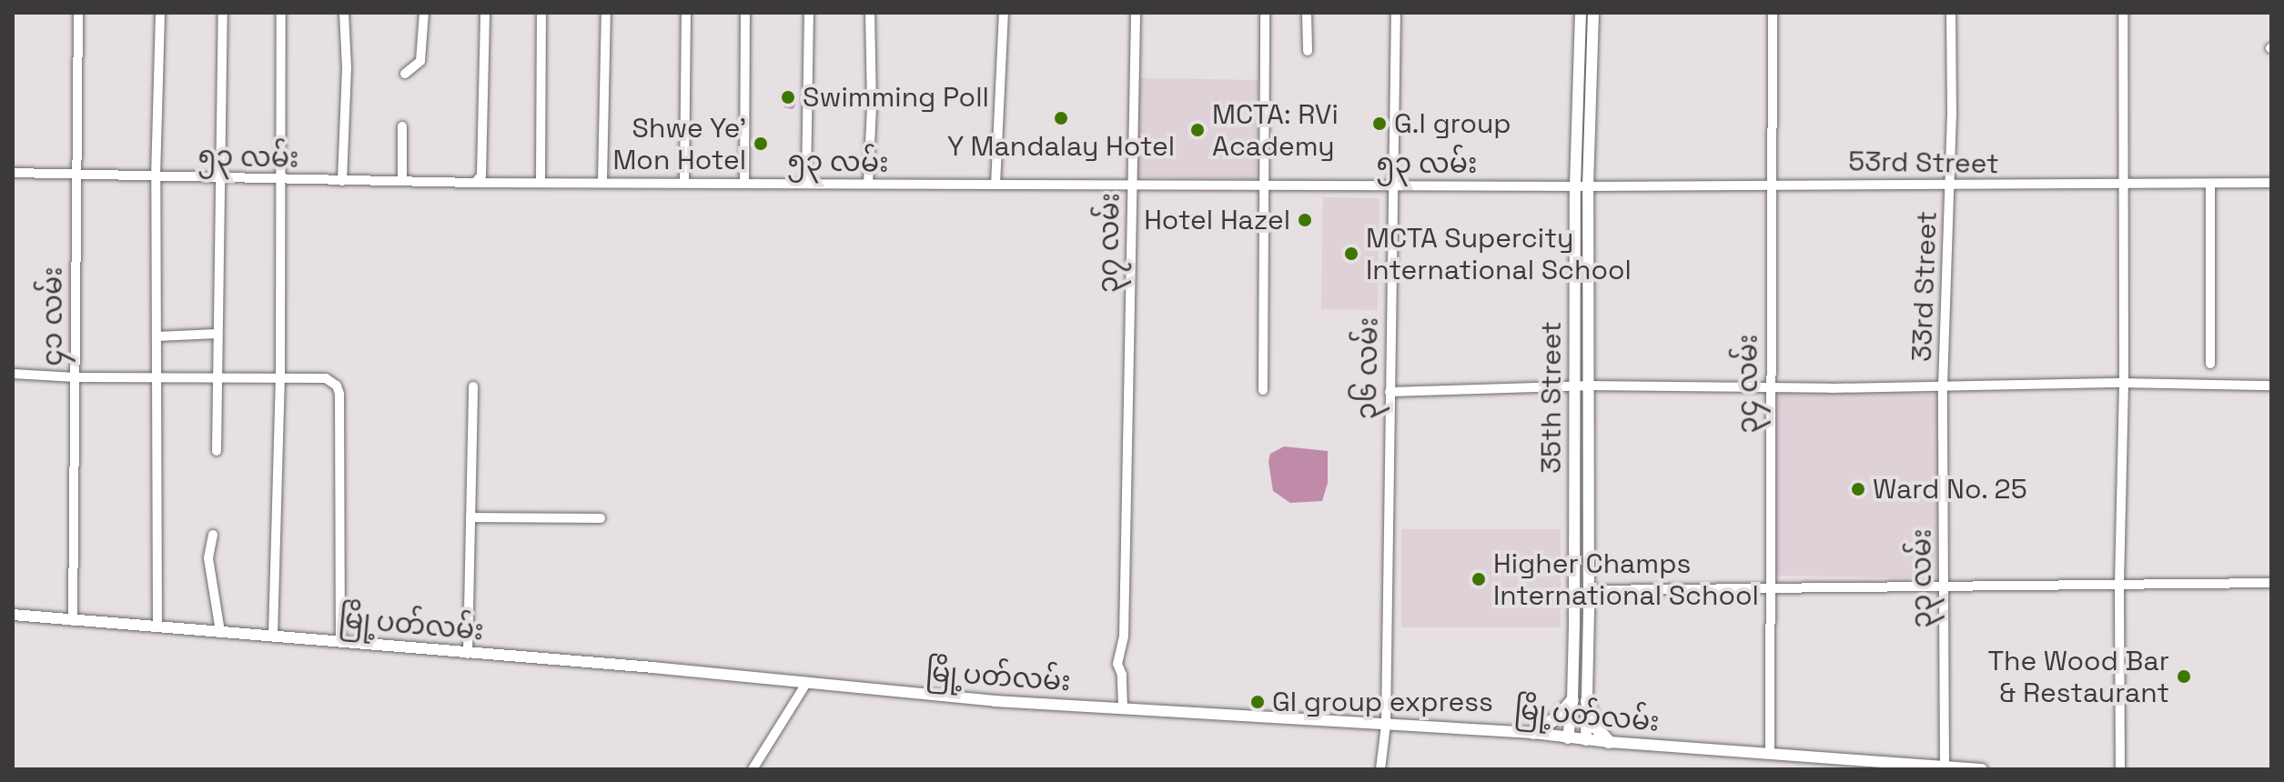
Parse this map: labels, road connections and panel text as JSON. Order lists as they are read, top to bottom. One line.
{"streets":{"main road":["35th Street","မြို့ပတ်လမ်း"],"street":["၅၃ လမ်း","53rd Street","၃၇ လမ်း","33rd Street","၄၁ လမ်း","၃၆ လမ်း","၃၄ လမ်း","၃၃ လမ်း"]},"crossings":[["၅၃ လမ်း","53rd Street"],["၅၃ လမ်း","၃၇ လမ်း"],["၅၃ လမ်း","၄၁ လမ်း"],["၅၃ လမ်း","၃၆ လမ်း"],["၅၃ လမ်း","35th Street"],["53rd Street","33rd Street"],["53rd Street","၃၄ လမ်း"],["53rd Street","35th Street"],["၃၇ လမ်း","မြို့ပတ်လမ်း"],["33rd Street","၃၃ လမ်း"],["၄၁ လမ်း","မြို့ပတ်လမ်း"],["၃၆ လမ်း","မြို့ပတ်လမ်း"],["၃၄ လမ်း","မြို့ပတ်လမ်း"],["35th Street","မြို့ပတ်လမ်း"],["၃၃ လမ်း","မြို့ပတ်လမ်း"]],"places":["Swimming Poll","Y Mandalay Hotel","G.I group","MCTA: RVi Academy","Shwe Ye' Mon Hotel","Hotel Hazel","MCTA Supercity International School","Ward No. 25","Higher Champs International School","The Wood Bar & Restaurant","GI group express"]}
